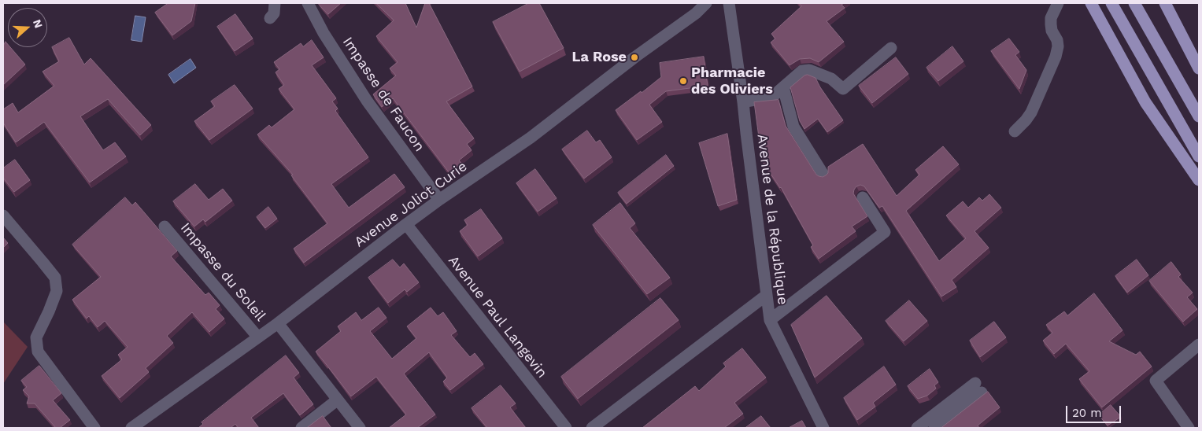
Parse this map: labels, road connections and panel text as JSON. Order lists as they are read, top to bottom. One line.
{"streets":{"street":["Impasse de Faucon","Avenue Joliot Curie","Avenue de la République","Impasse du Soleil","Avenue Paul Langevin"]},"crossings":[["Impasse de Faucon","Avenue Joliot Curie"],["Avenue Joliot Curie","Impasse du Soleil"],["Avenue Joliot Curie","Avenue Paul Langevin"]],"places":["La Rose","Pharmacie des Oliviers"],"scale_bar":"20 m","north":"right"}
